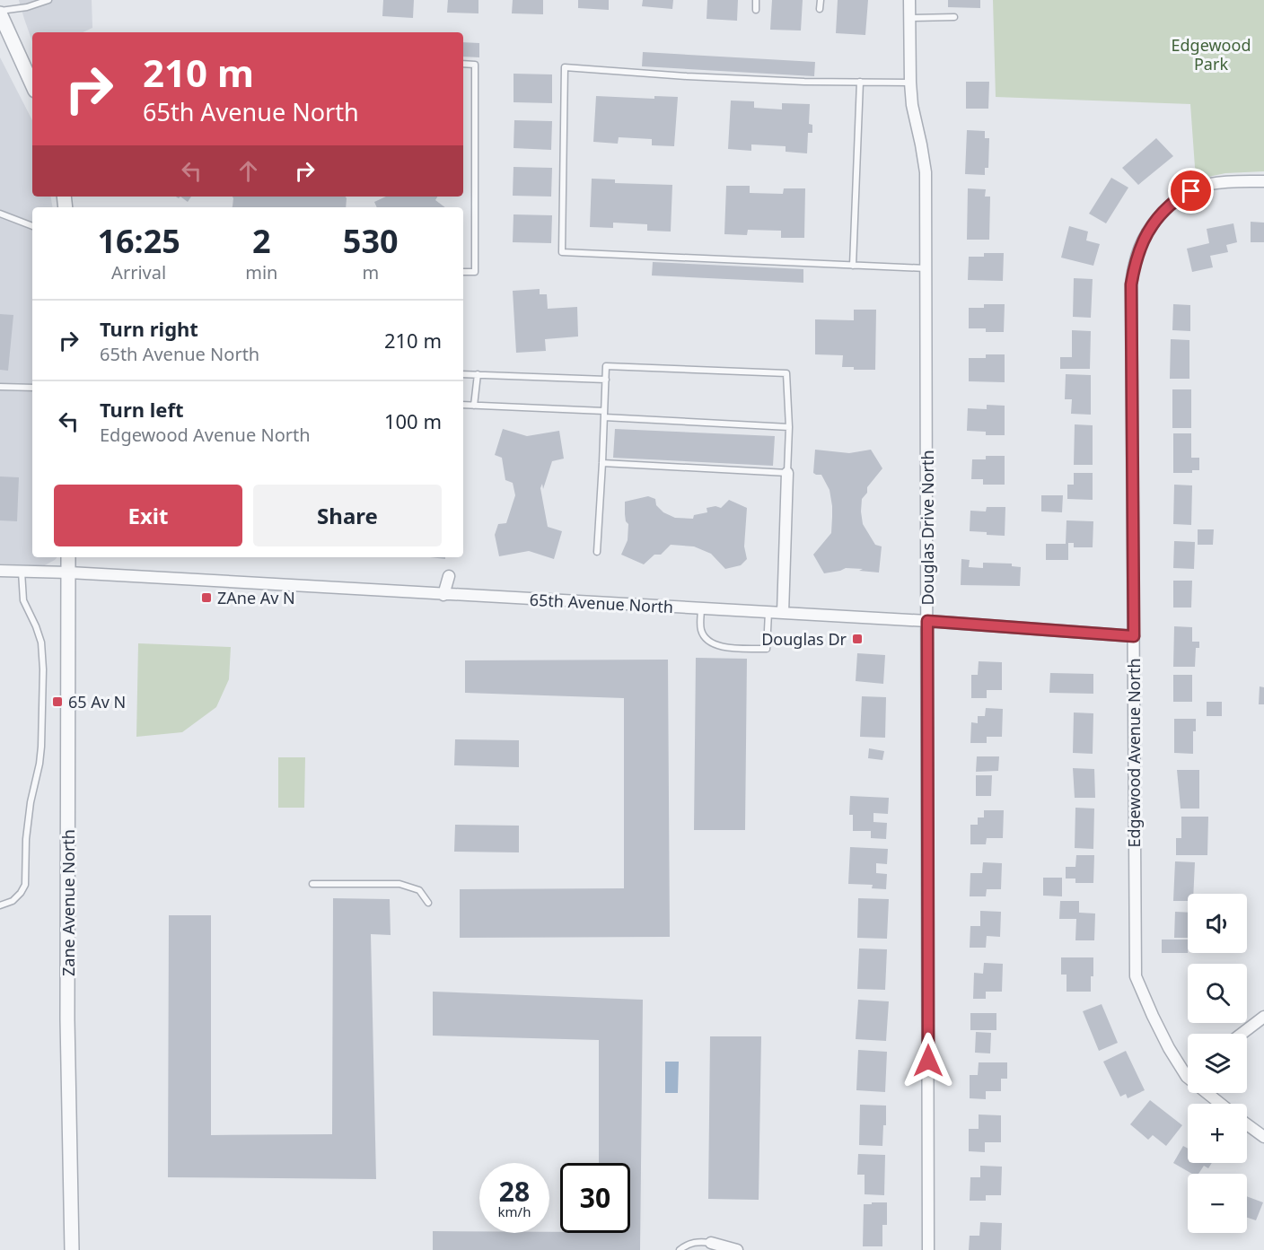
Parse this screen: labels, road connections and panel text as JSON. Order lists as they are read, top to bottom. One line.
{"streets":{"street":["Douglas Drive North","65th Avenue North","Edgewood Avenue North","Zane Avenue North"]},"crossings":[["Douglas Drive North","65th Avenue North"],["65th Avenue North","Edgewood Avenue North"],["65th Avenue North","Zane Avenue North"]],"parks":["Edgewood Park"],"places":{"transit":["ZAne Av N","Douglas Dr","65 Av N"]},"page":{"turn":["210 m","65th Avenue North"],"eta":["16:25","Arrival","2","min","530","m"],"list":[{"name":"Turn right","note":"65th Avenue North","value":"210 m"},{"name":"Turn left","note":"Edgewood Avenue North","value":"100 m"}],"buttons":["Exit","Share"],"map_buttons":["+","−"],"speed":"28 km/h","limit":"30"}}
